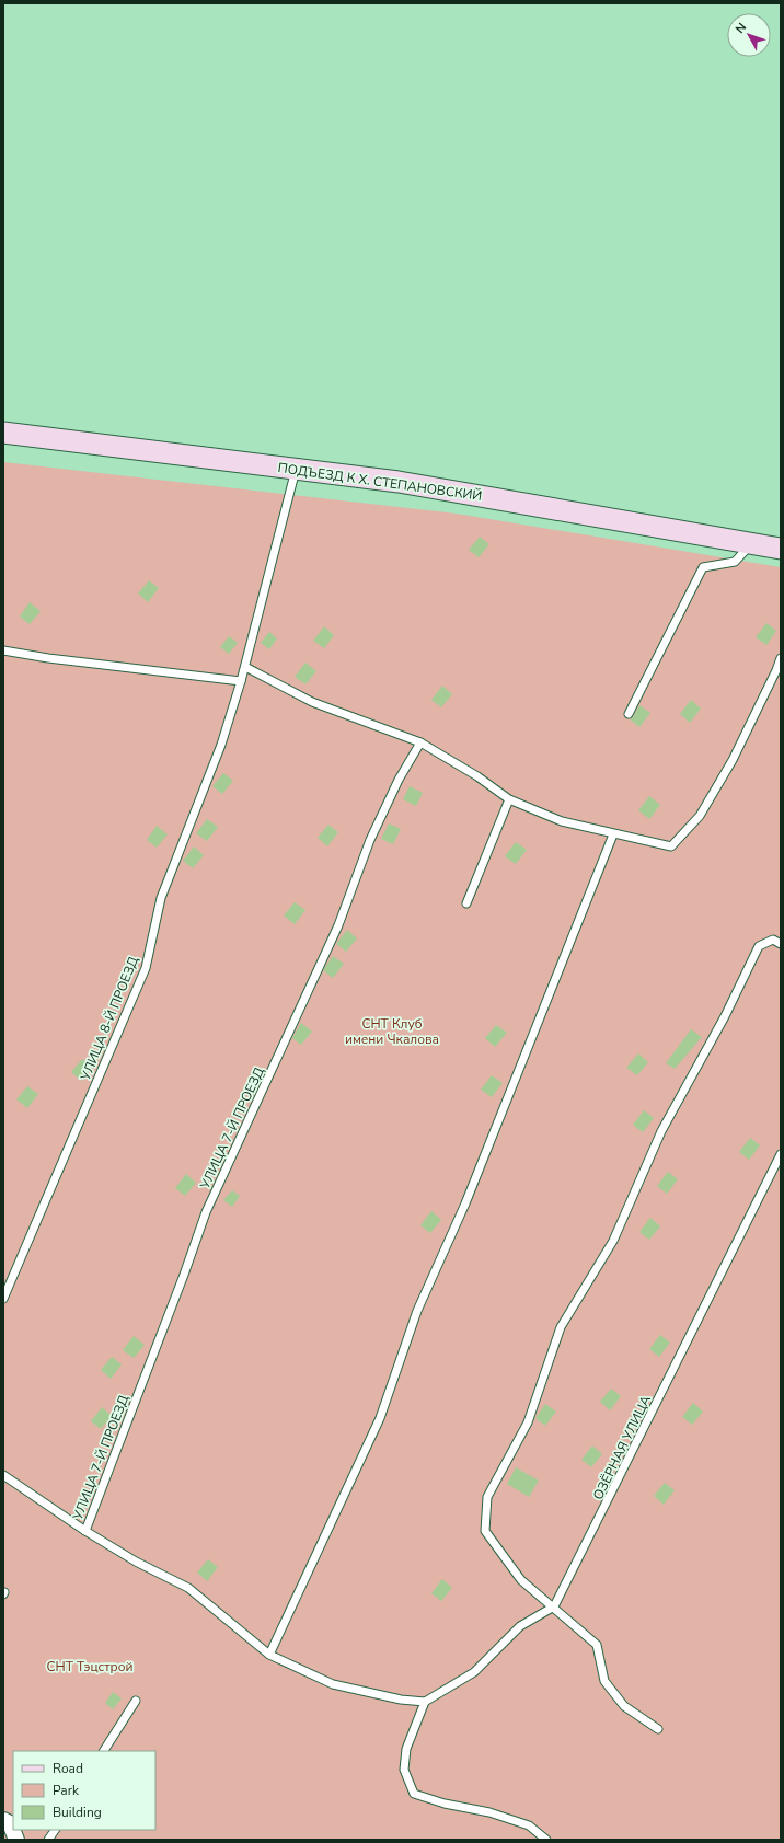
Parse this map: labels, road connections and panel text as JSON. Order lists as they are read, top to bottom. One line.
{"streets":{"street":["ПОДЪЕЗД К Х. СТЕПАНОВСКИЙ"],"lane":["УЛИЦА 8-Й ПРОЕЗД","УЛИЦА 7-Й ПРОЕЗД","ОЗЁРНАЯ УЛИЦА"]},"crossings":[["ПОДЪЕЗД К Х. СТЕПАНОВСКИЙ","УЛИЦА 8-Й ПРОЕЗД"]],"parks":["СНТ Клуб имени Чкалова","СНТ Тэцстрой"],"legend":["Road","Park","Building"],"north":"top left"}
